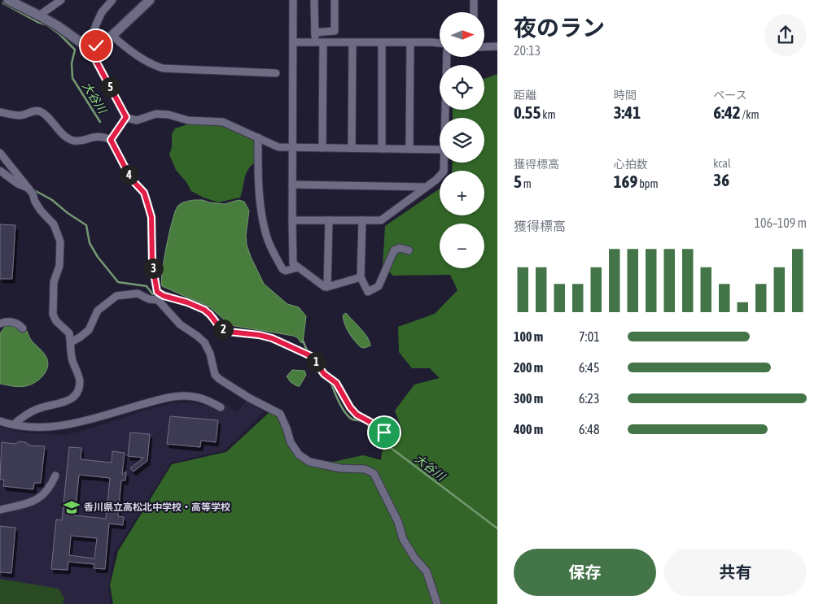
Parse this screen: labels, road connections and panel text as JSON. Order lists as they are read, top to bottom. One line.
{"water":["大谷川"],"places":{"school or university":["香川県立高松北中学校・高等学校"]},"north":"right","page":{"heading":["夜のラン","20:13"],"map_buttons":["+","−"],"stats":[["距離","0.55 km"],["時間","3:41"],["ペース","6:42 /km"],["獲得標高","5 m"],["心拍数","169 bpm"],["kcal","36"]],"pins":["5","4","3","2","1"],"chart":["獲得標高","106–109 m"],"list":[{"name":"100 m","note":"7:01"},{"name":"200 m","note":"6:45"},{"name":"300 m","note":"6:23"},{"name":"400 m","note":"6:48"}],"buttons":["保存","共有"]}}
